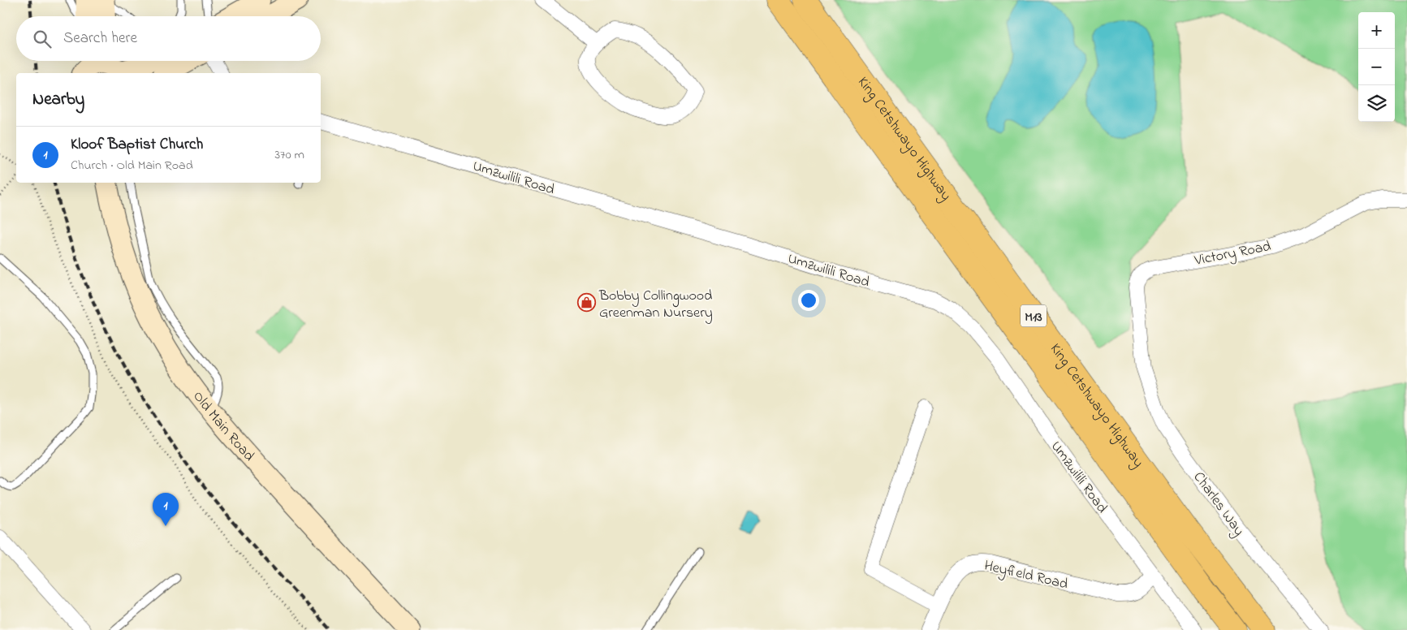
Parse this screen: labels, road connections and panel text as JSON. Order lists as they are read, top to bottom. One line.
{"streets":{"highway":["King Cetshwayo Highway","M13"],"street":["Umzwilili Road","Victory Road","Old Main Road","Charles Way","Heyfield Road"]},"crossings":[["Umzwilili Road","Heyfield Road"],["Victory Road","Charles Way"]],"places":{"shop":["Bobby Collingwood Greenman Nursery"]},"page":{"map_buttons":["+","−"],"search":"Search here","heading":"Nearby","list":[{"mark":"1","name":"Kloof Baptist Church","note":"Church · Old Main Road","value":"370 m"}],"pins":"1"}}
